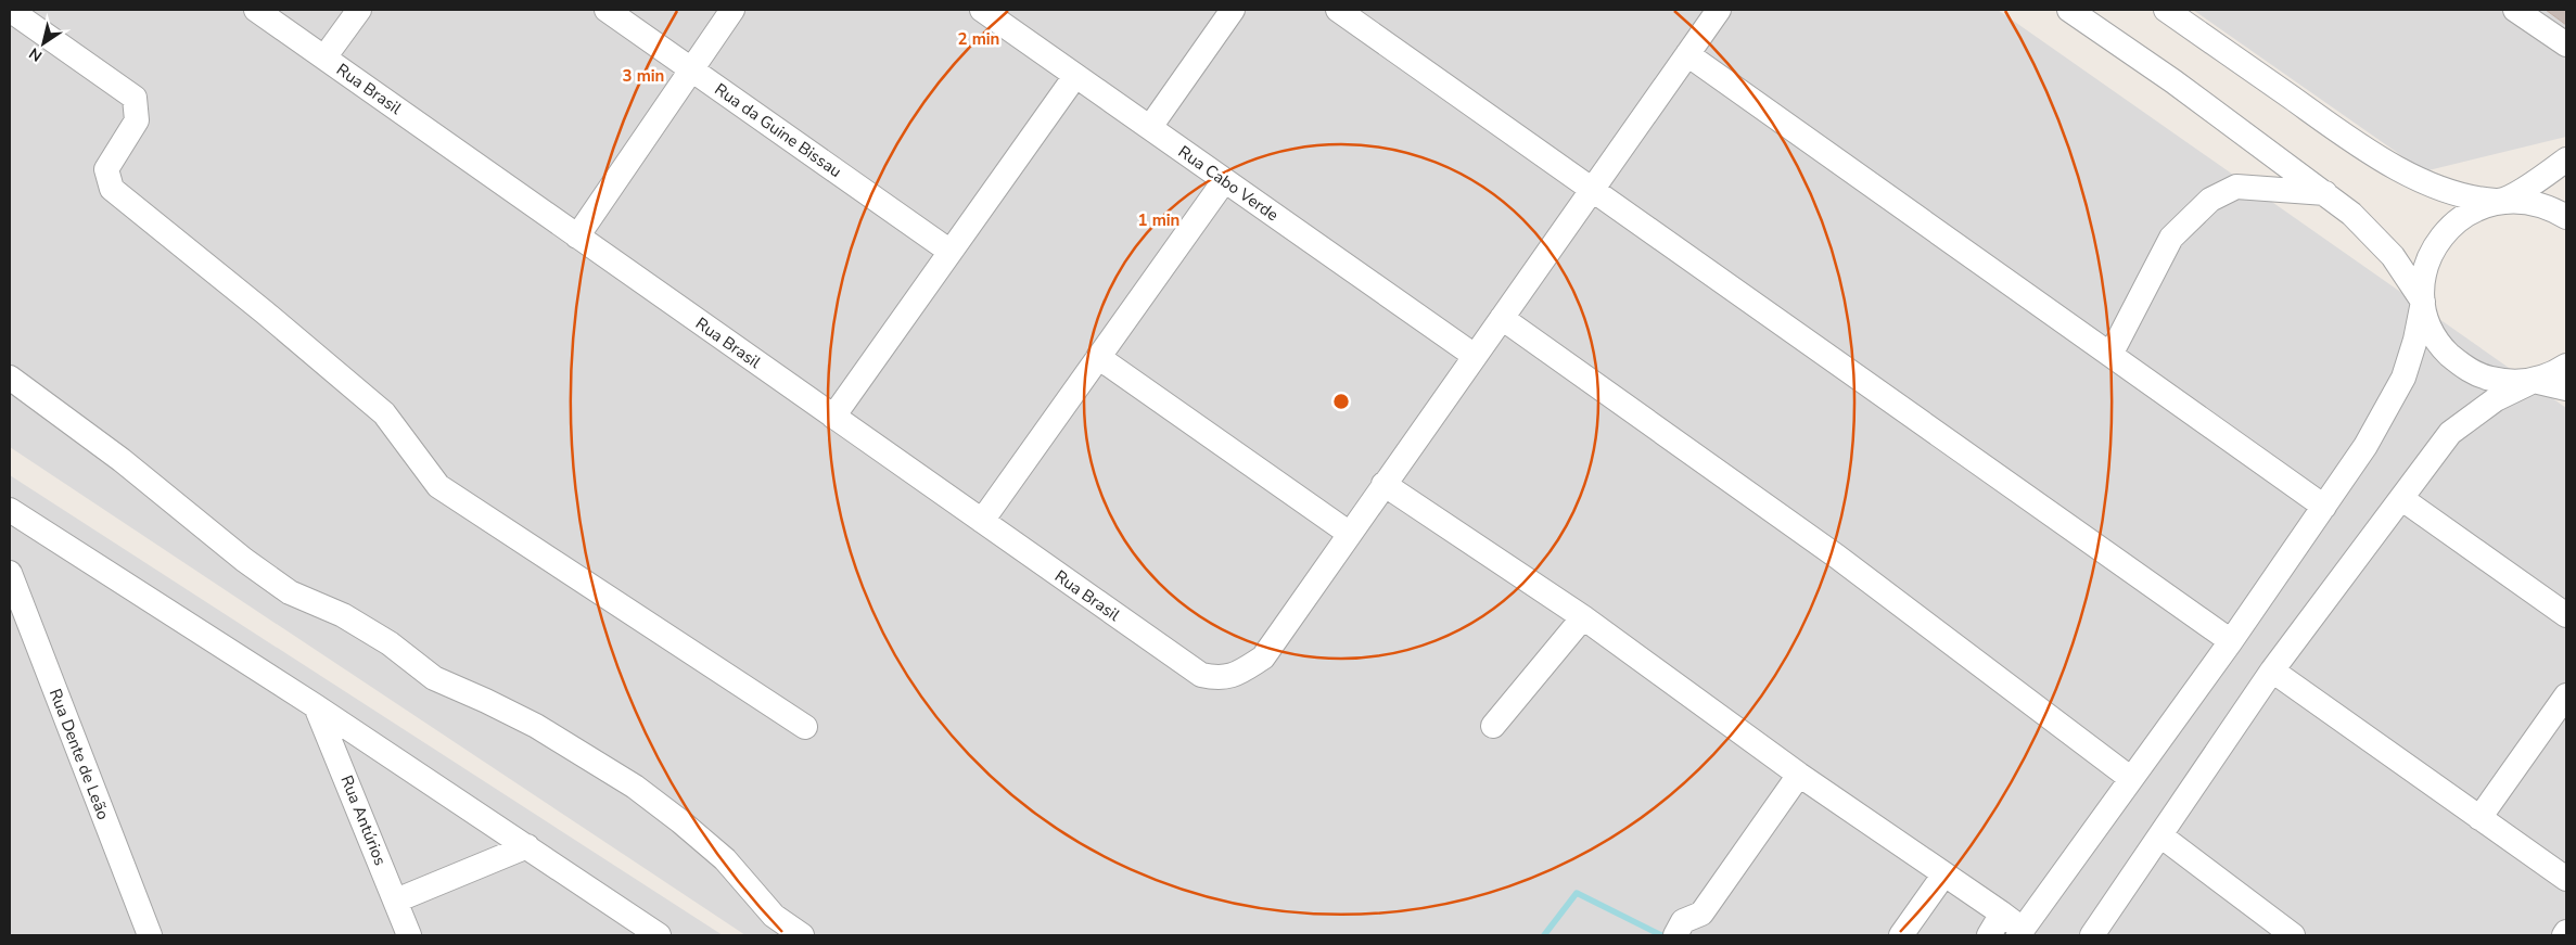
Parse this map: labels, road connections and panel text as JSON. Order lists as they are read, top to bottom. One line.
{"streets":{"street":["Rua Brasil","Rua da Guine Bissau","Rua Cabo Verde","Rua Dente de Leão","Rua Antúrios"]},"north":"bottom left","rings":["2 min","3 min","1 min"]}
